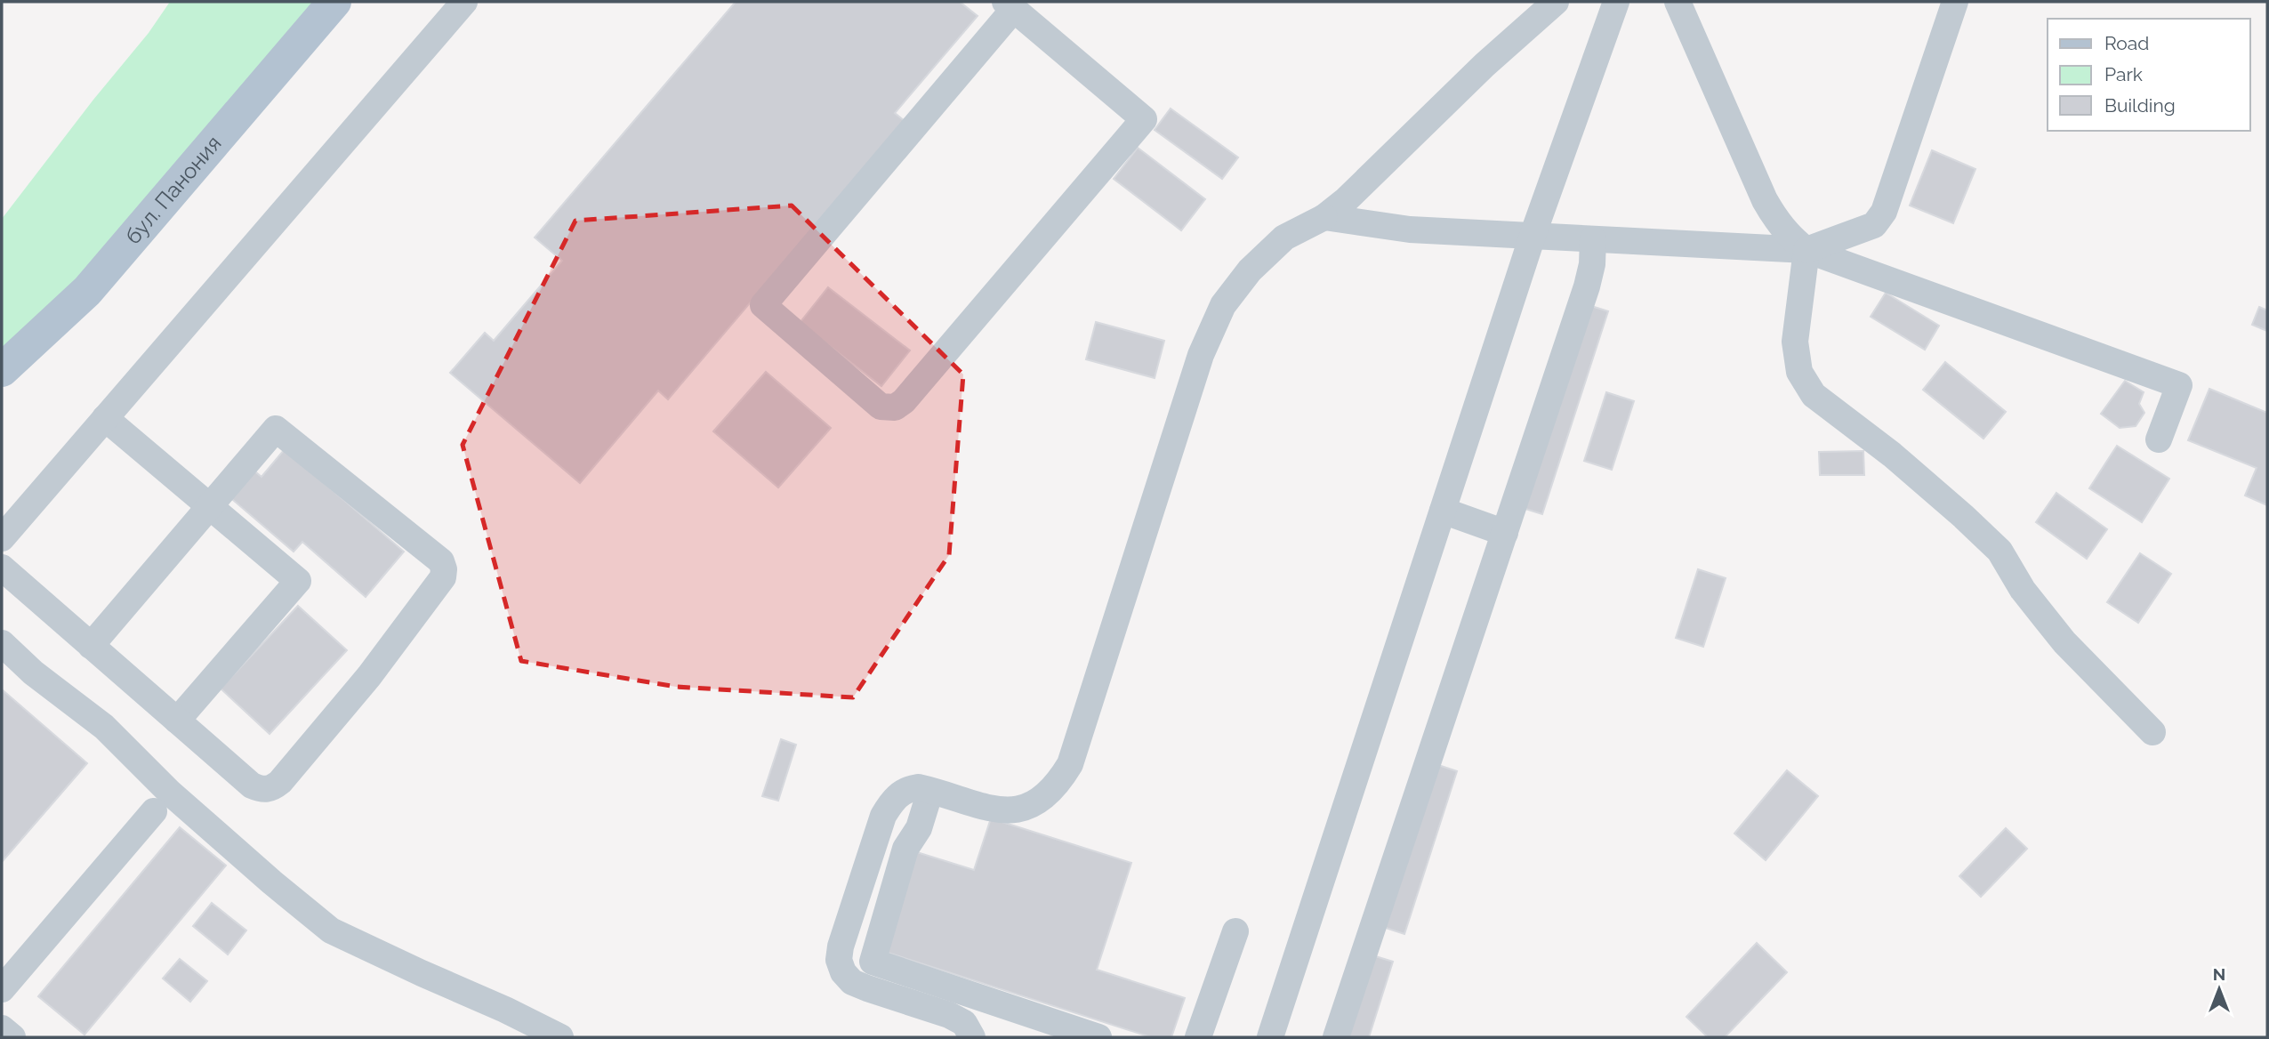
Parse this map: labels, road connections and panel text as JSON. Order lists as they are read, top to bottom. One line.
{"streets":{"main road":["бул. Панония"]},"legend":["Road","Park","Building"],"north":"top"}
